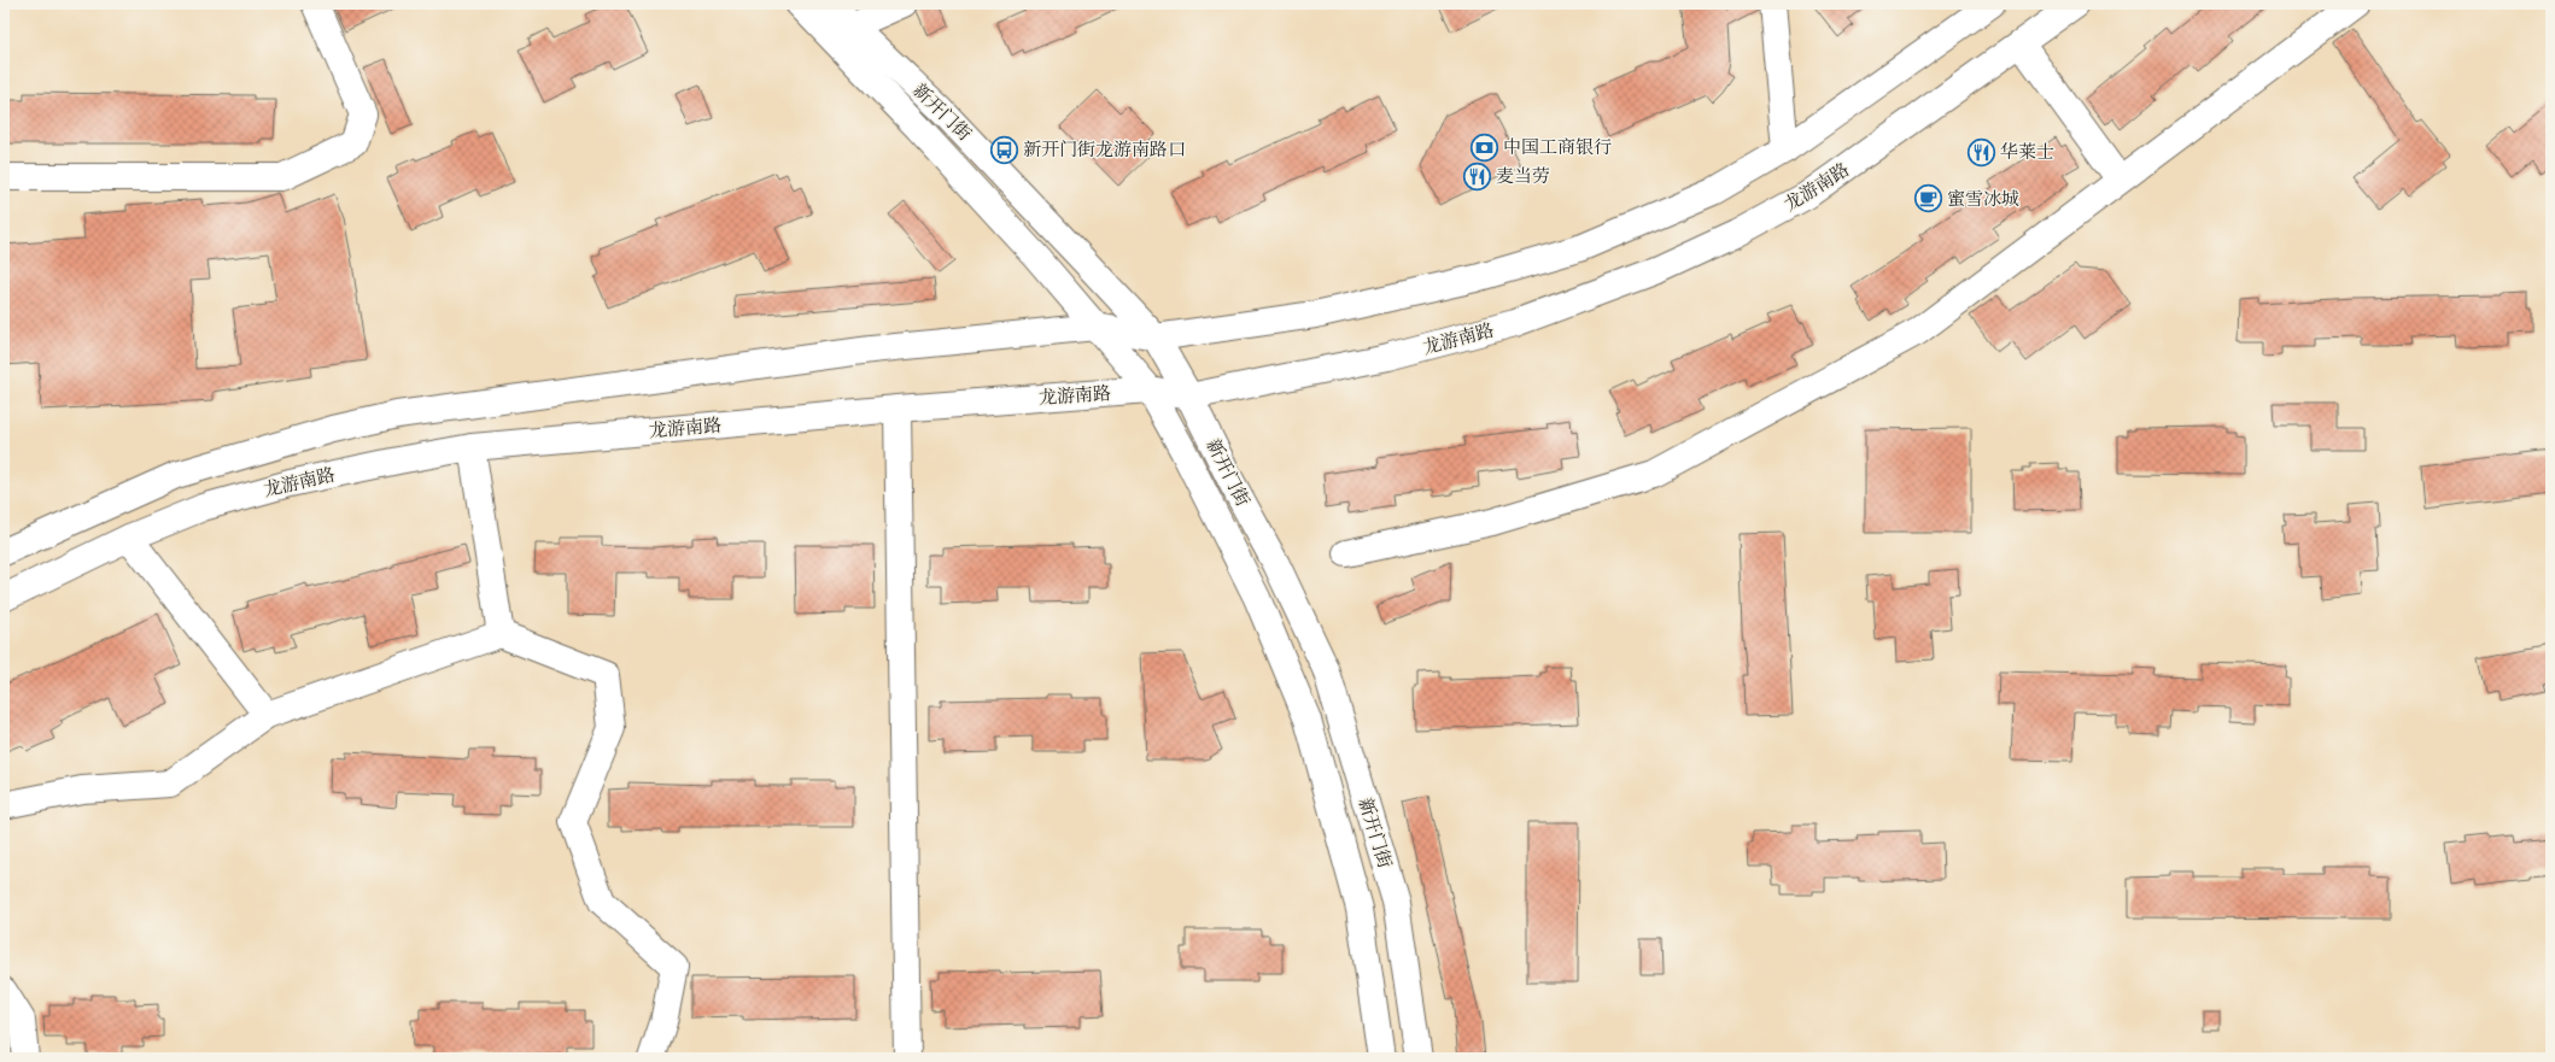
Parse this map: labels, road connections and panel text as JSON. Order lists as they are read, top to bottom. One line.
{"streets":{"main road":["新开门街","龙游南路"]},"crossings":[["新开门街","龙游南路"]],"places":{"bank":["中国工商银行"],"bus stop":["新开门街龙游南路口"],"restaurant":["华莱士","麦当劳"],"cafe":["蜜雪冰城"]}}
